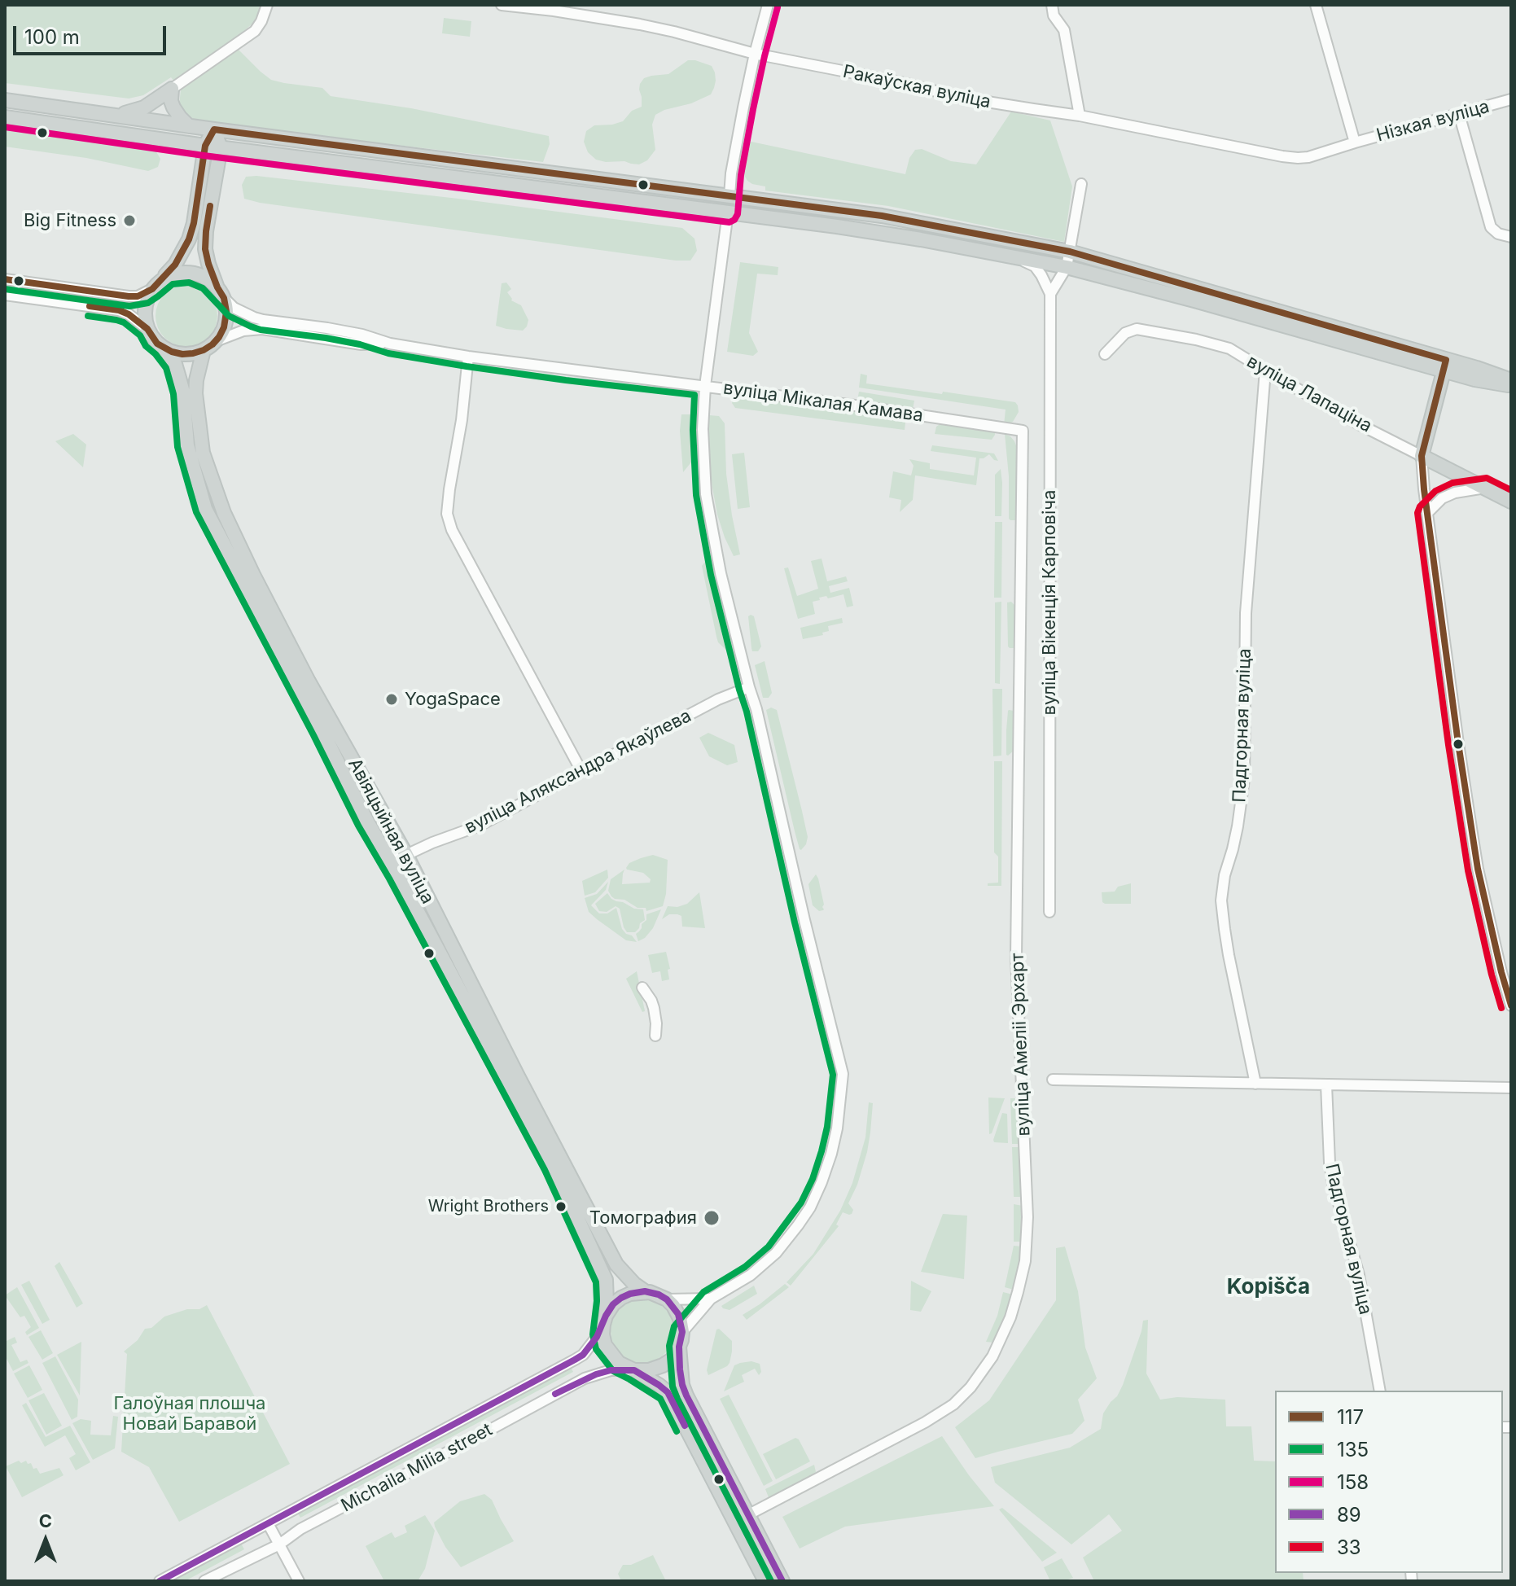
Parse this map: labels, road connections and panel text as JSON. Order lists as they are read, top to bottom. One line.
{"streets":{"main road":["вуліца Лапаціна","Авіяцыйная вуліца"],"street":["Ракаўская вуліца","Нізкая вуліца","вуліца Мікалая Камава","вуліца Вікенція Карповіча","Падгорная вуліца","вуліца Аляксандра Якаўлева","вуліца Амеліі Эрхарт","Michaila Milia street"]},"crossings":[["Ракаўская вуліца","Нізкая вуліца"],["вуліца Лапаціна","Падгорная вуліца"],["вуліца Мікалая Камава","Авіяцыйная вуліца"],["вуліца Мікалая Камава","вуліца Амеліі Эрхарт"],["вуліца Аляксандра Якаўлева","Авіяцыйная вуліца"],["Авіяцыйная вуліца","Michaila Milia street"]],"districts":["Kopišča"],"parks":["Галоўная плошча Новай Баравой"],"places":["Big Fitness","YogaSpace","Wright Brothers","Томография"],"lines":["transit line 158","transit line 117","transit line 135","transit line 33","transit line 89"],"legend":["117","135","158","89","33"],"scale_bar":"100 m","north":"top"}
